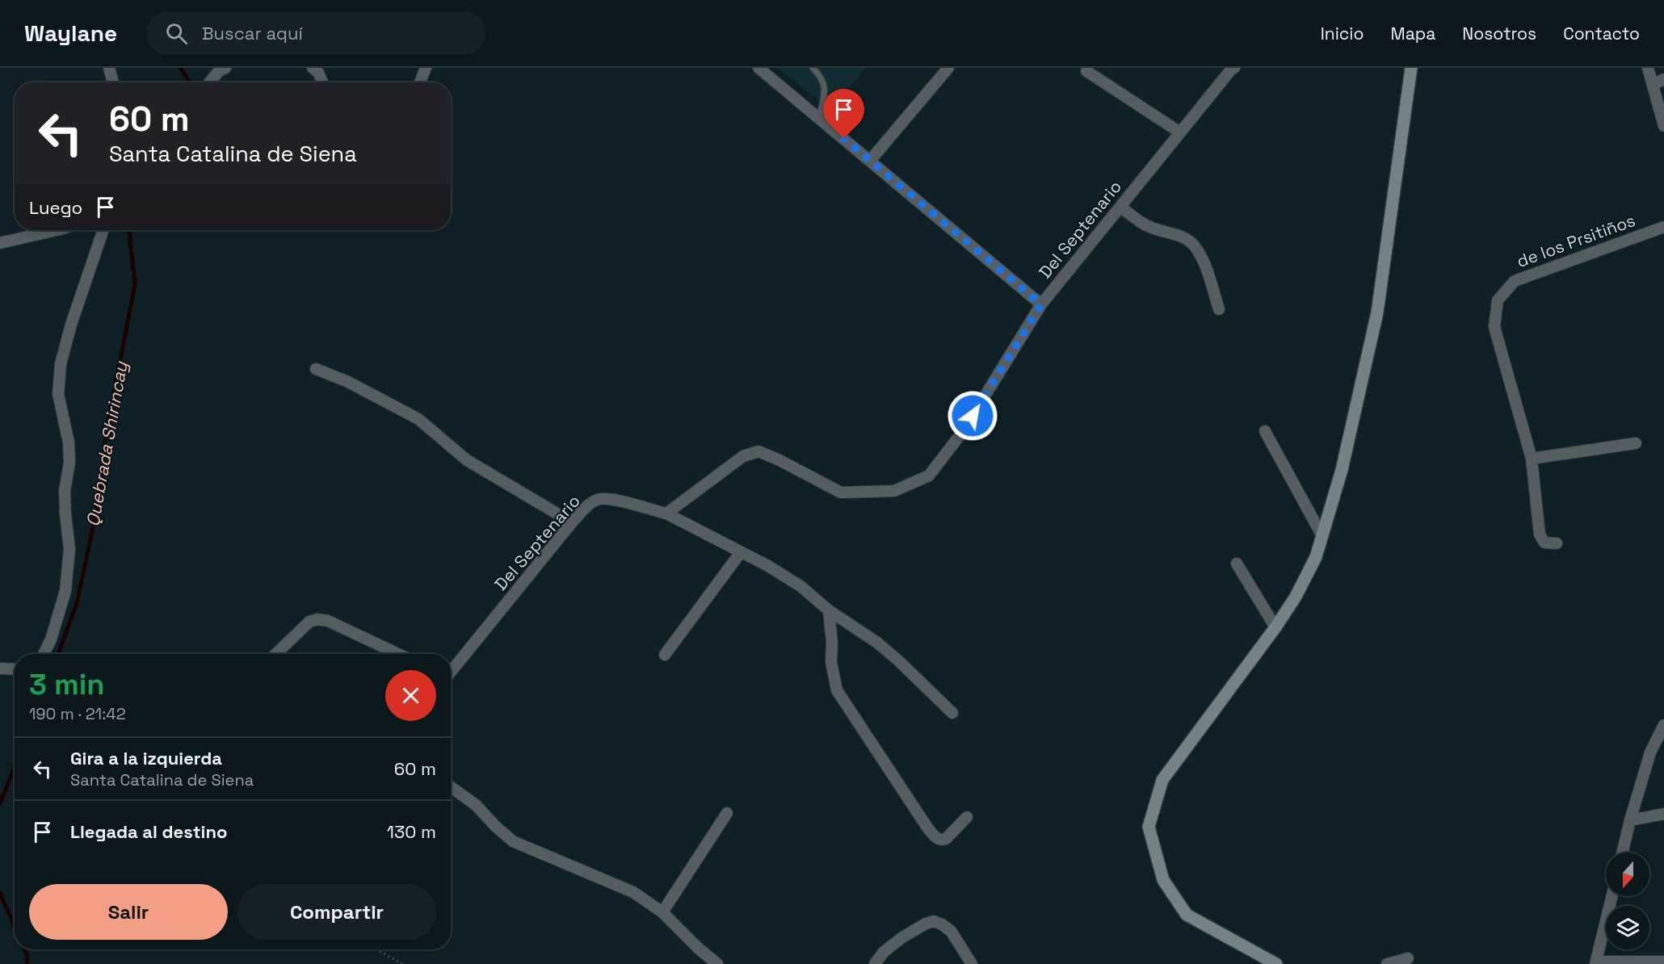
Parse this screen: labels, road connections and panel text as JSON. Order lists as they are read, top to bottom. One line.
{"streets":{"street":["Del Septenario","de los Prsitiños"]},"water":["Quebrada Shirincay"],"north":"bottom","page":{"header":"Waylane","search":"Buscar aquí","nav":["Inicio","Mapa","Nosotros","Contacto"],"turn":["60 m","Santa Catalina de Siena"],"then":"Luego","heading":["3 min","190 m · 21:42"],"list":[{"name":"Gira a la izquierda","note":"Santa Catalina de Siena","value":"60 m"},{"name":"Llegada al destino","value":"130 m"}],"buttons":["Salir","Compartir"]}}
